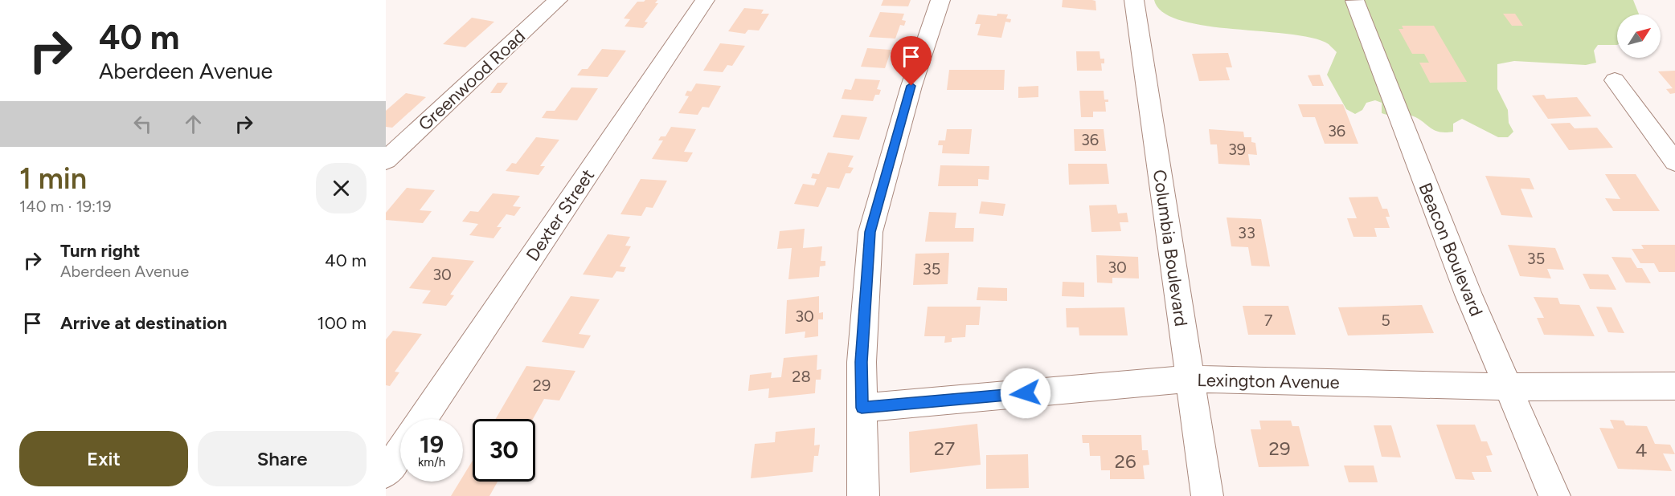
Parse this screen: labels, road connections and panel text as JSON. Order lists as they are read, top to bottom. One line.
{"streets":{"street":["Greenwood Road","Dexter Street","Columbia Boulevard","Beacon Boulevard","Lexington Avenue"]},"crossings":[["Columbia Boulevard","Lexington Avenue"],["Beacon Boulevard","Lexington Avenue"]],"house_numbers":["36","36","39","33","35","30","35","30","30","7","5","28","29","27","29","4","26"],"north":"top right","page":{"turn":["40 m","Aberdeen Avenue"],"heading":["1 min","140 m · 19:19"],"list":[{"name":"Turn right","note":"Aberdeen Avenue","value":"40 m"},{"name":"Arrive at destination","value":"100 m"}],"speed":"19 km/h","limit":"30","buttons":["Exit","Share"]}}
